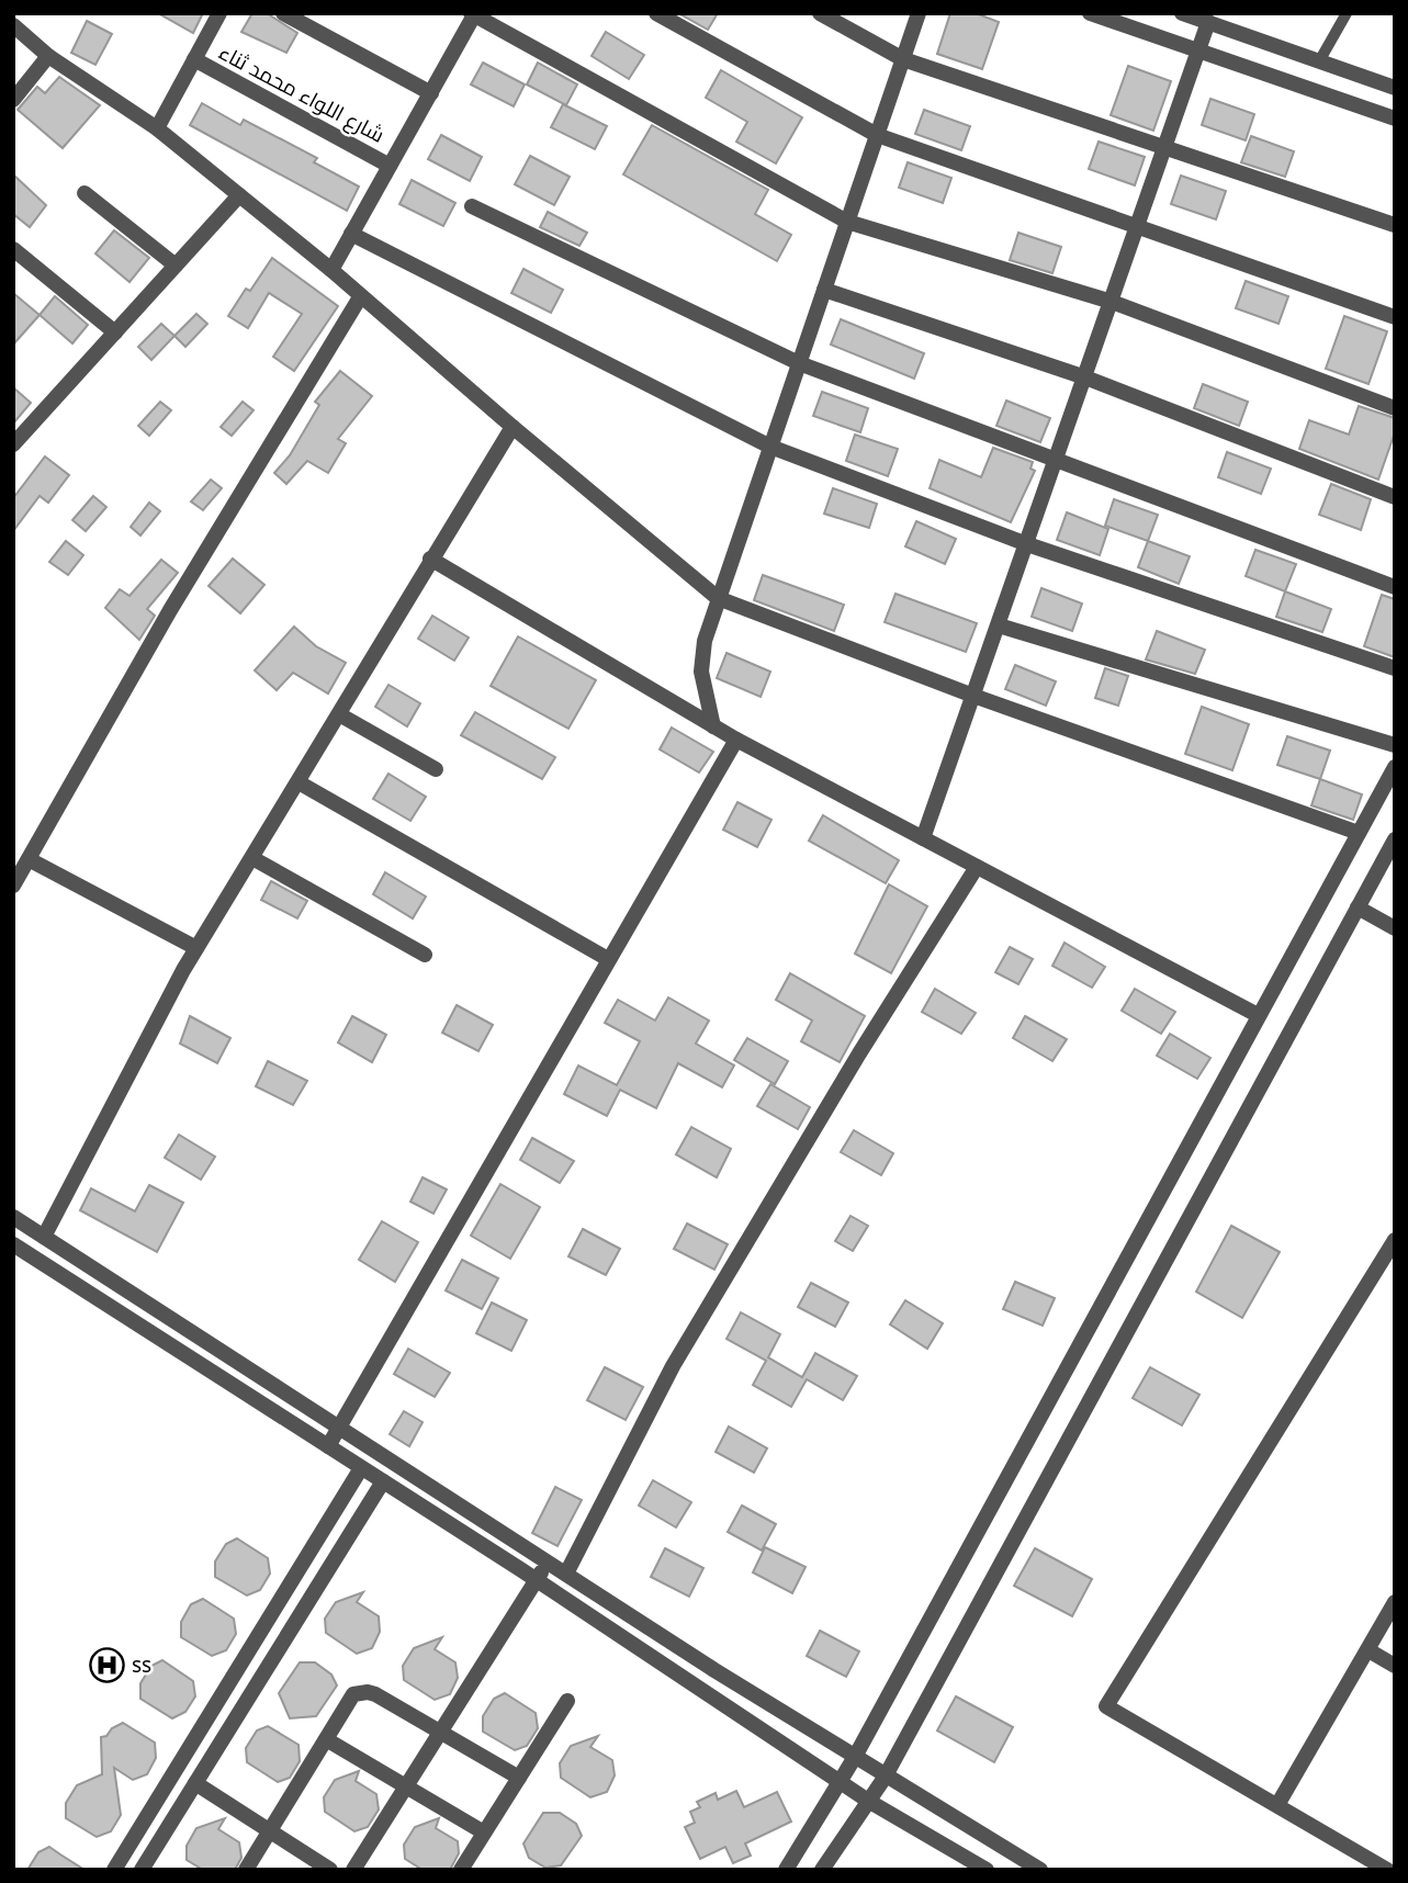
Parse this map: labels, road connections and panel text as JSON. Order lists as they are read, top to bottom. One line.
{"streets":{"street":["شارع اللواء محمد ثناء"]},"places":{"hospital":["ss"]}}
